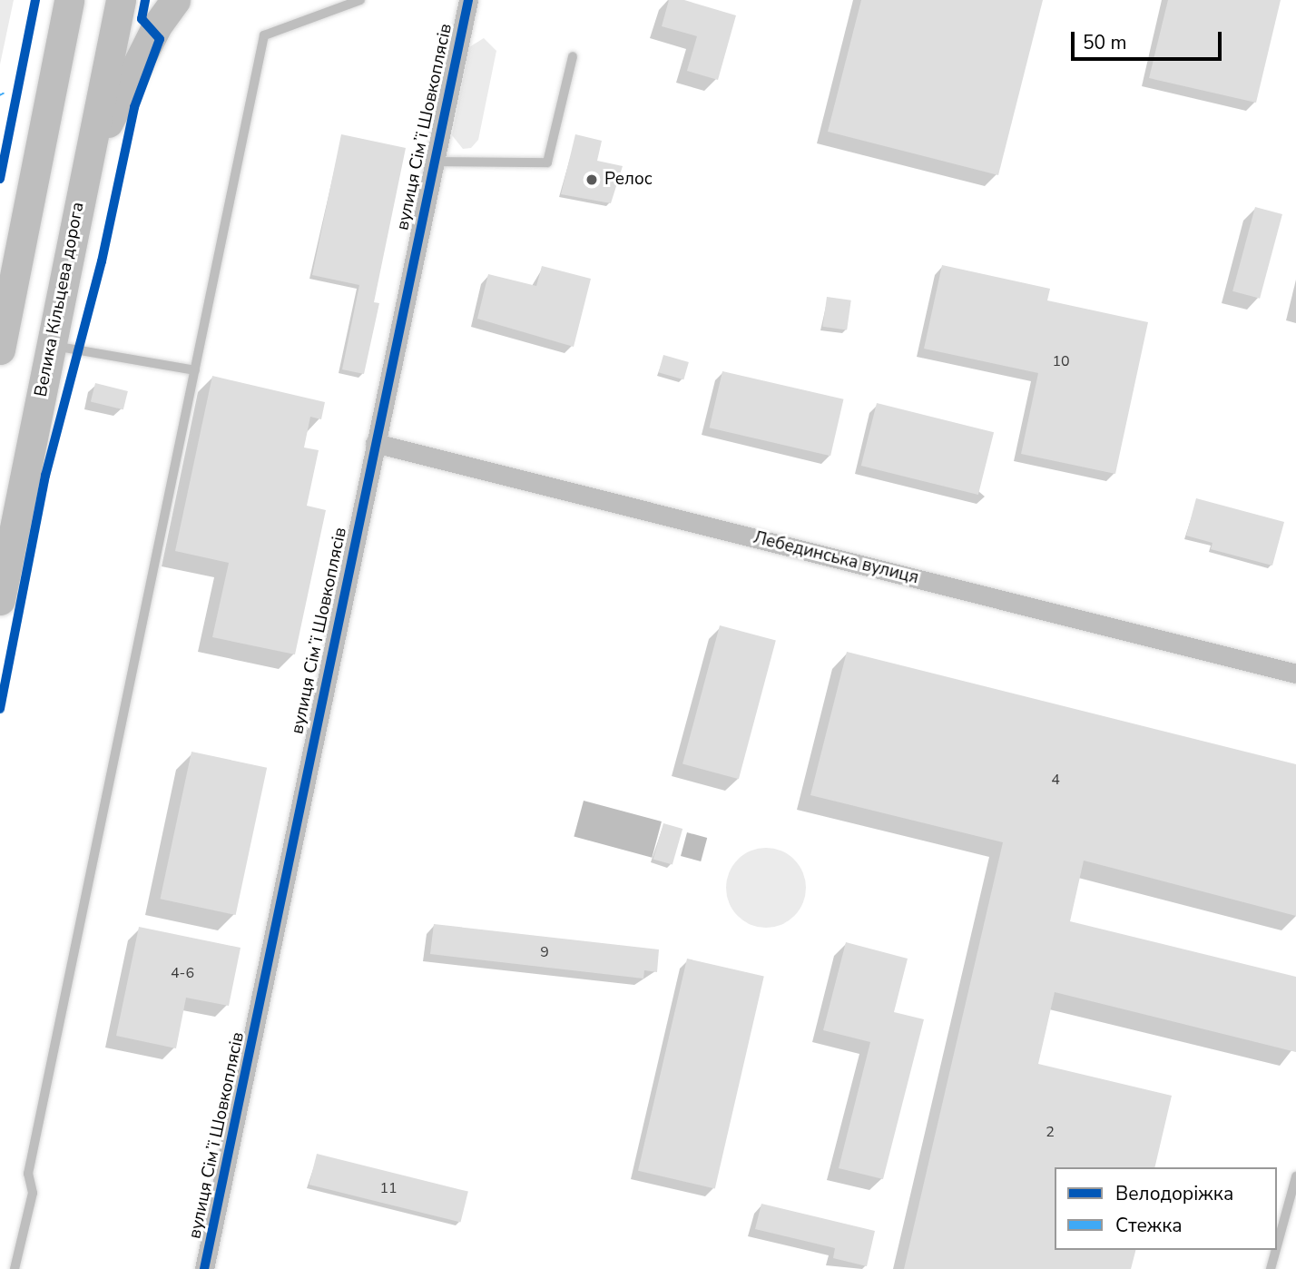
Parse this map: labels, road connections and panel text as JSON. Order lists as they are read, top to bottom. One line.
{"streets":{"main road":["Велика Кільцева дорога"],"street":["вулиця Сімʼї Шовкоплясів","Лебединська вулиця"]},"crossings":[["вулиця Сімʼї Шовкоплясів","Лебединська вулиця"]],"places":["Релос"],"house_numbers":["10","4","9","4-6","2","11"],"legend":["Велодоріжка","Стежка"],"scale_bar":"50 m"}
